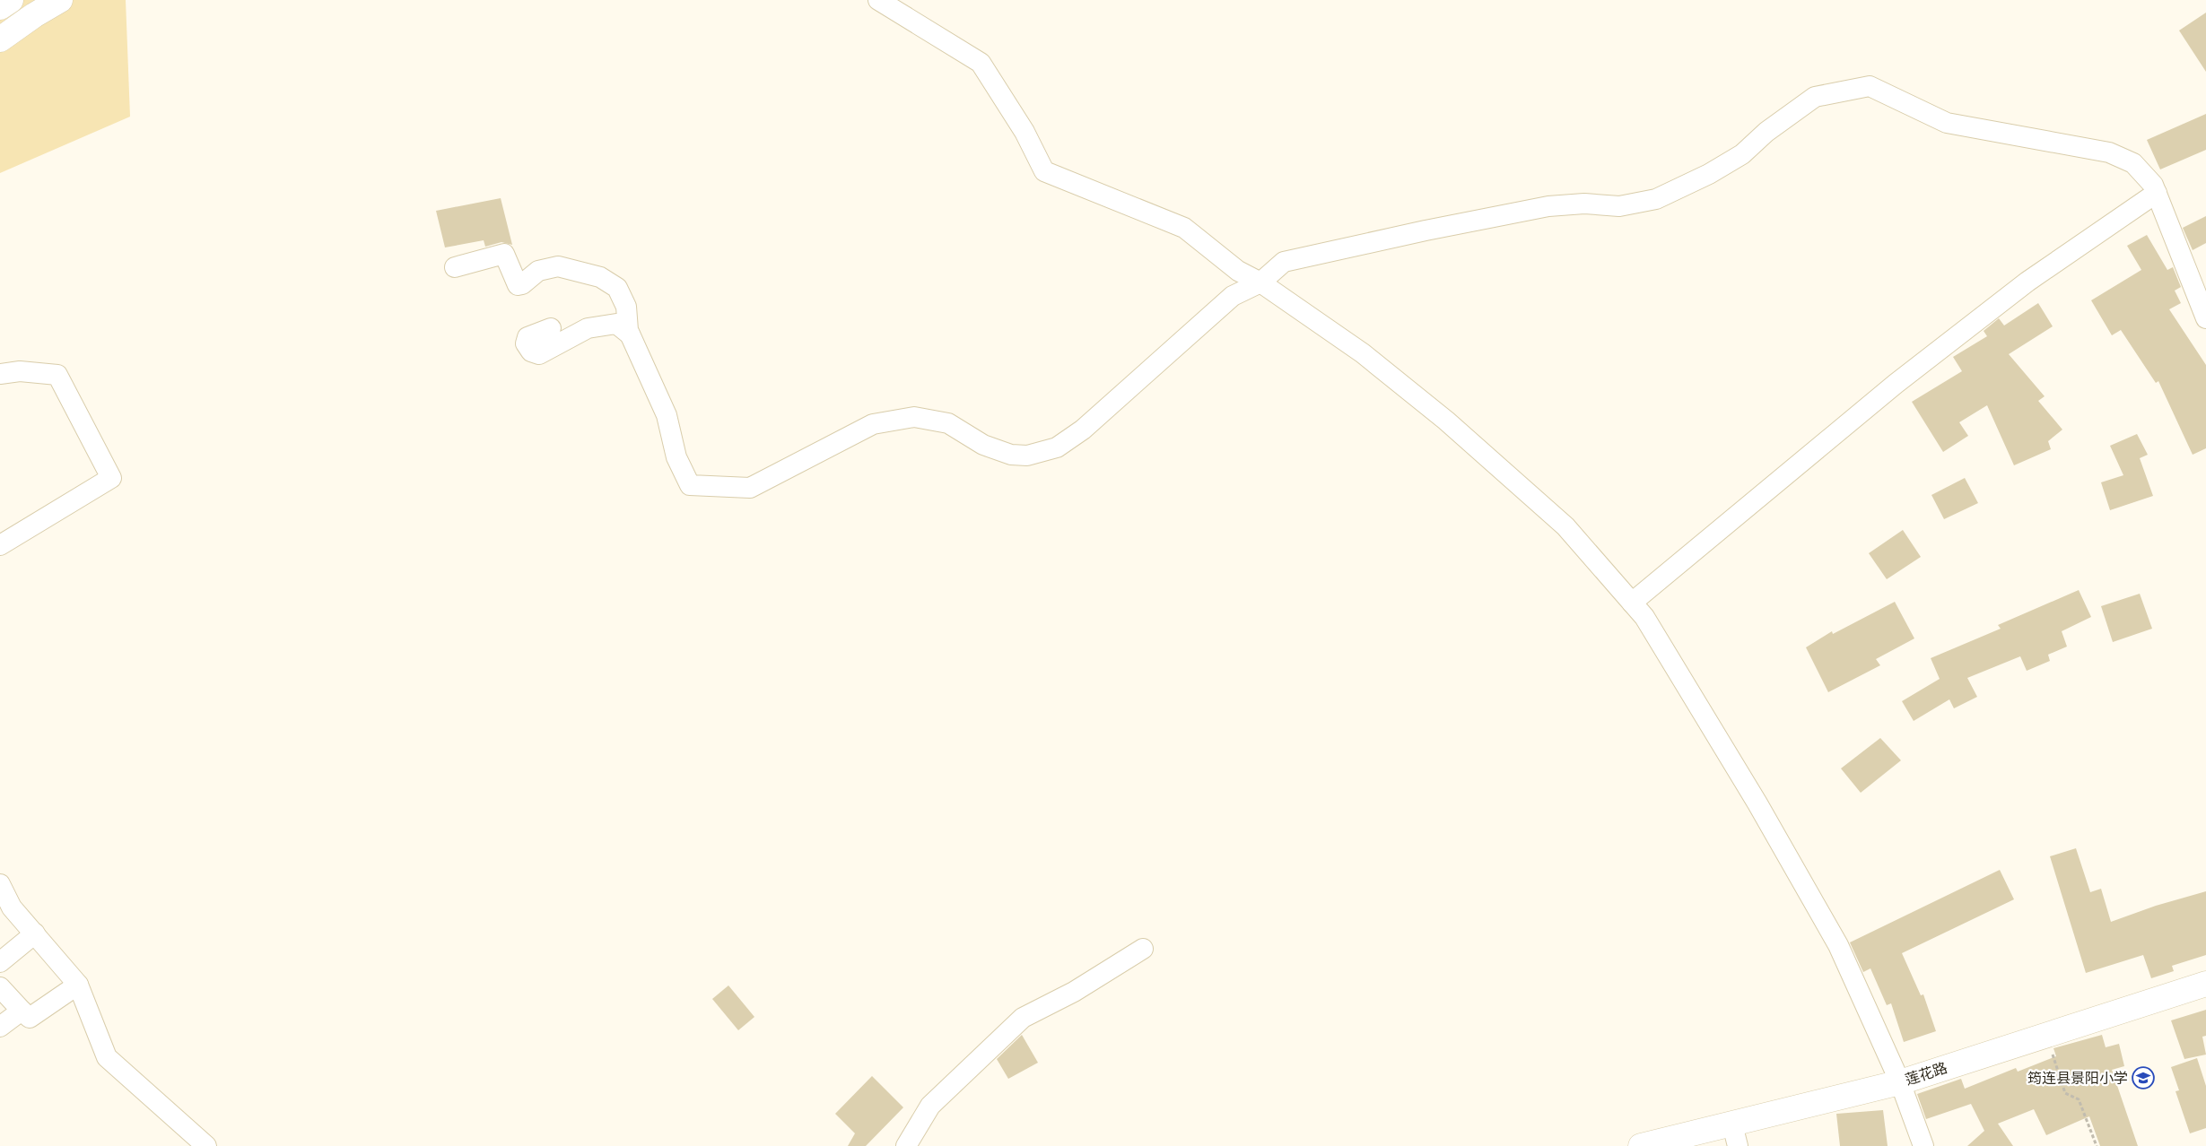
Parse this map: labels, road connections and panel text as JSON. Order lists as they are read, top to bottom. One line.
{"streets":{"main road":["莲花路"]},"places":{"school or university":["筠连县景阳小学"]}}
